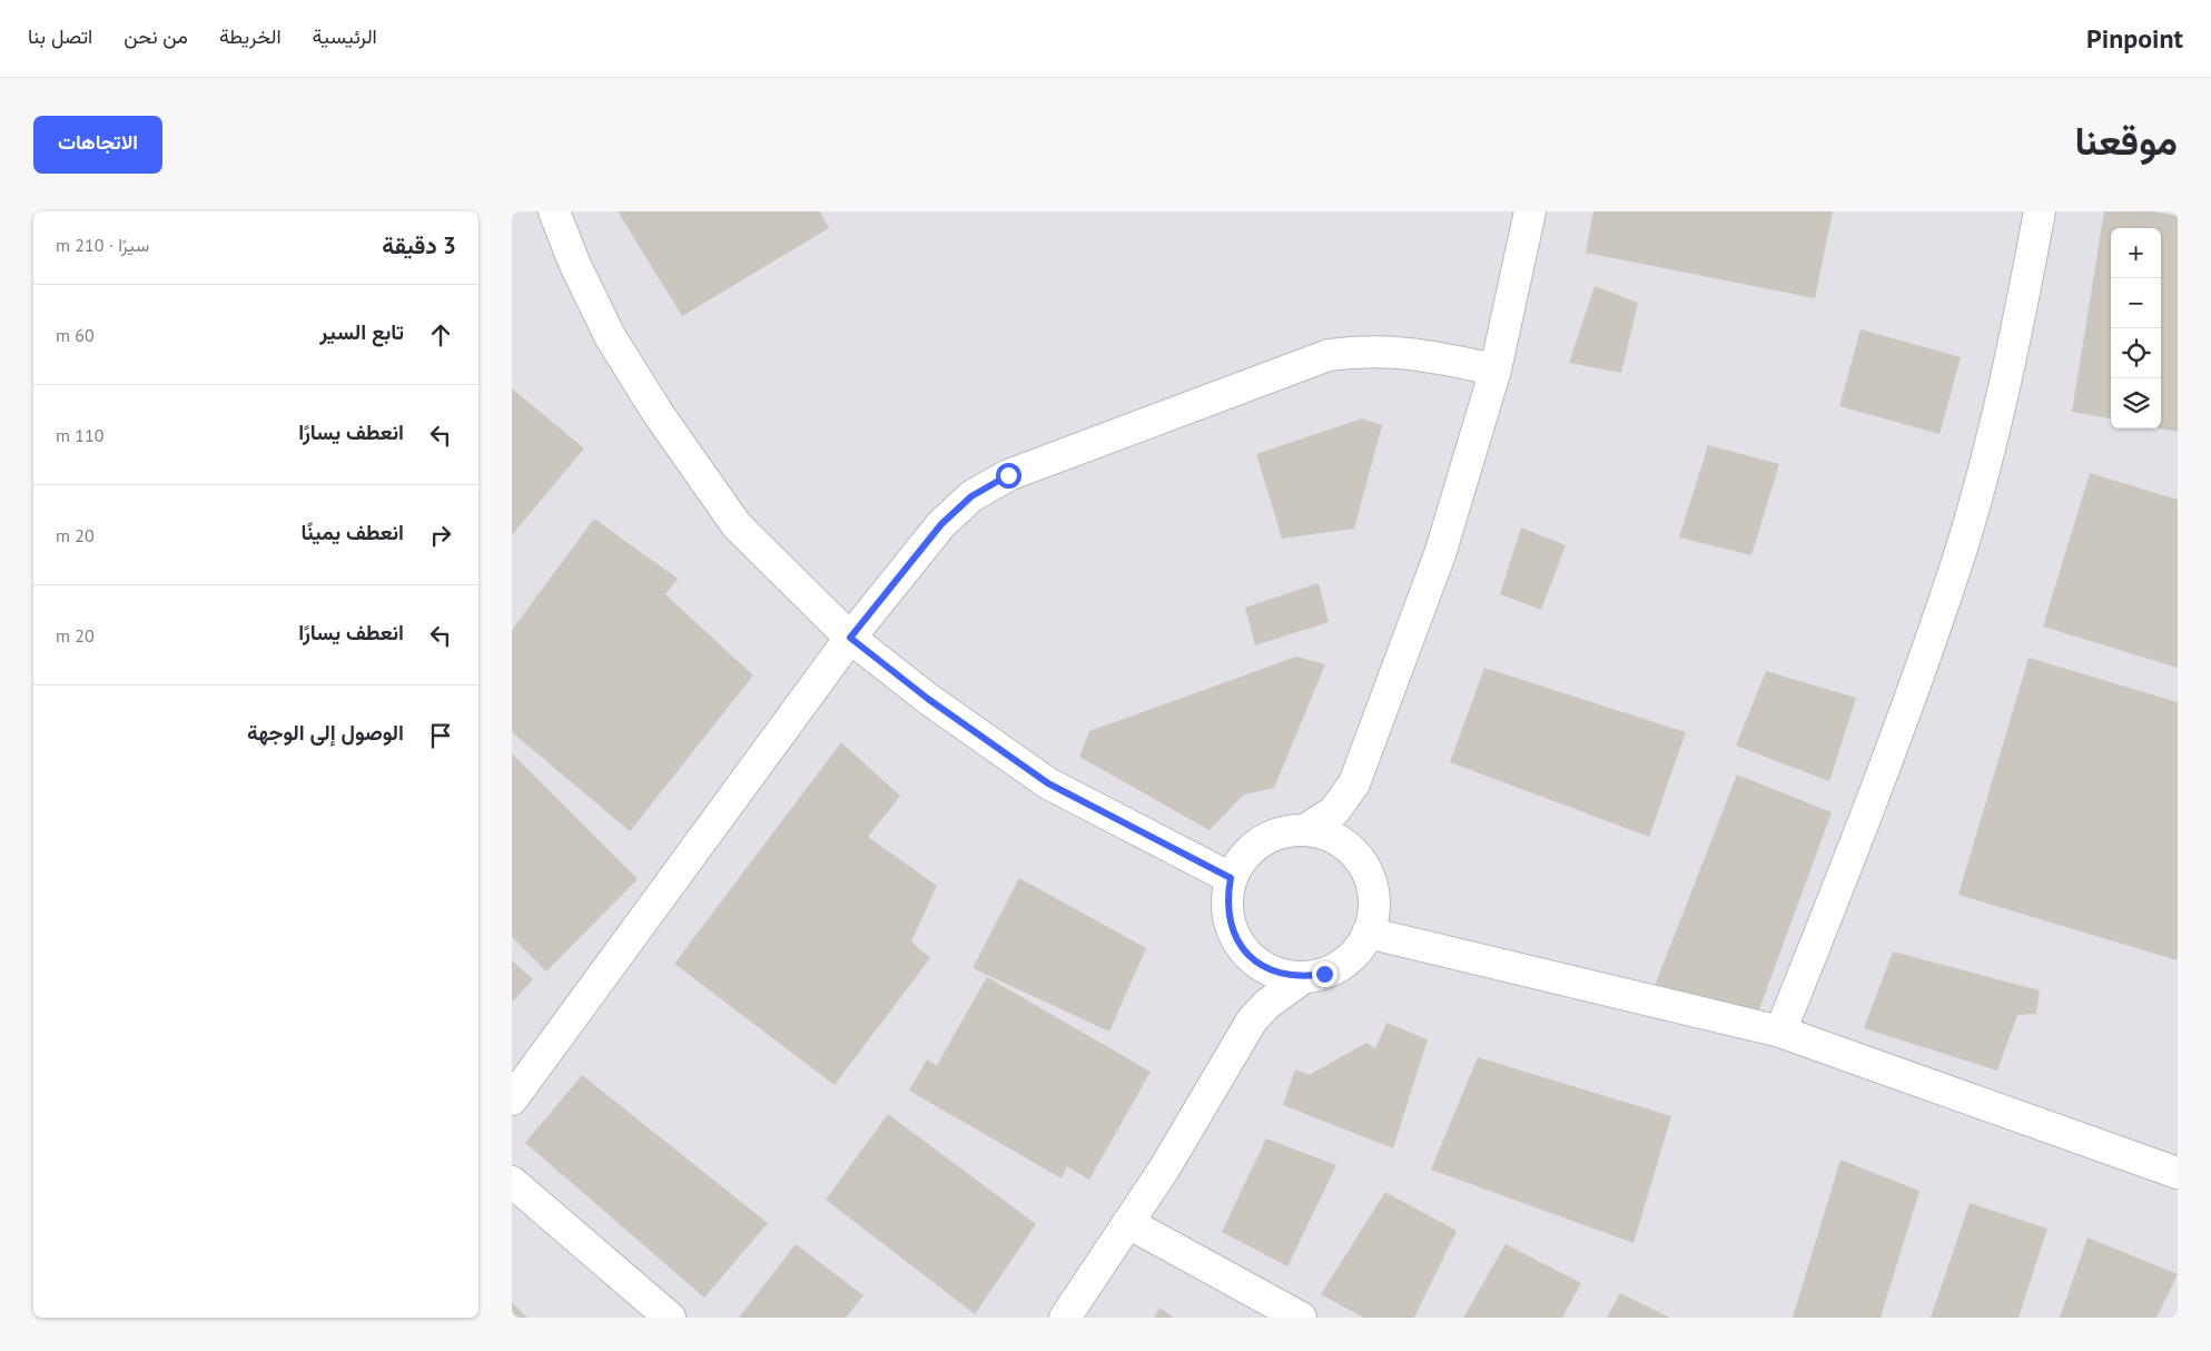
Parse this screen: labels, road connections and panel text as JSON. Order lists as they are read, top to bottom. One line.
{"page":{"header":"Pinpoint","nav":["الرئيسية","الخريطة","من نحن","اتصل بنا"],"title":"موقعنا","buttons":"الاتجاهات","heading":["3 دقيقة","سيرًا · 210 m"],"map_buttons":["+","−"],"list":[["تابع السير","60 m"],["انعطف يسارًا","110 m"],["انعطف يمينًا","20 m"],["انعطف يسارًا","20 m"],"الوصول إلى الوجهة"]}}
